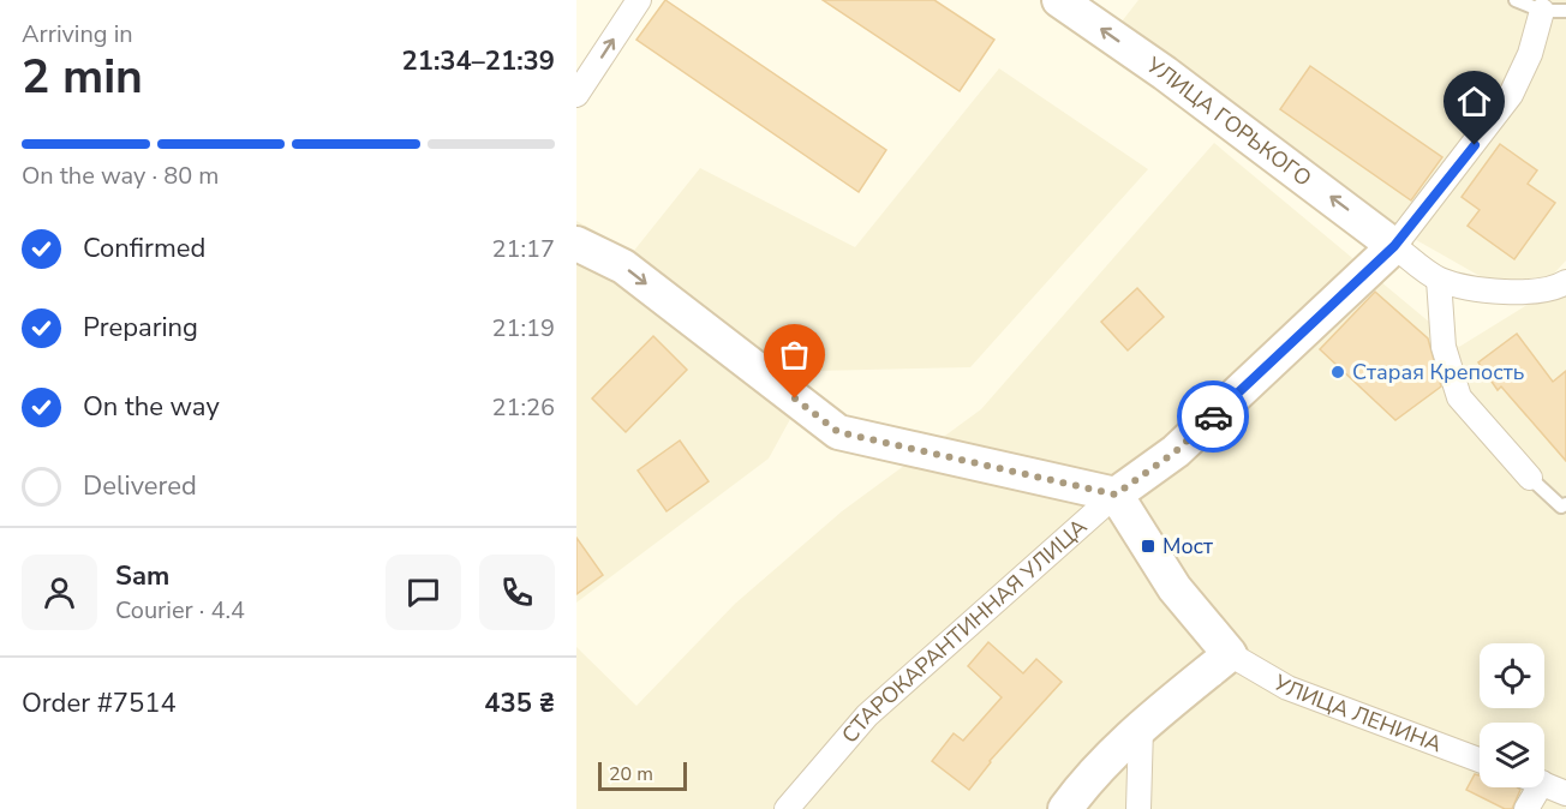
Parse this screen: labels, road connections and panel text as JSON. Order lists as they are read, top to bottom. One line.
{"streets":{"main road":["УЛИЦА ГОРЬКОГО","СТАРОКАРАНТИННАЯ УЛИЦА"],"street":["УЛИЦА ЛЕНИНА"]},"crossings":[["УЛИЦА ГОРЬКОГО","СТАРОКАРАНТИННАЯ УЛИЦА"]],"one_way":["УЛИЦА ГОРЬКОГО"],"places":{"other":["Старая Крепость"],"transit":["Мост"]},"scale_bar":"20 m","page":{"heading":["2 min","Arriving in","21:34–21:39"],"panel":["Sam","Courier · 4.4","Order #7514","435 ₴"],"bar":"On the way · 80 m","list":[["Confirmed","21:17"],["Preparing","21:19"],["On the way","21:26"],"Delivered"],"scale":"20 m"}}
